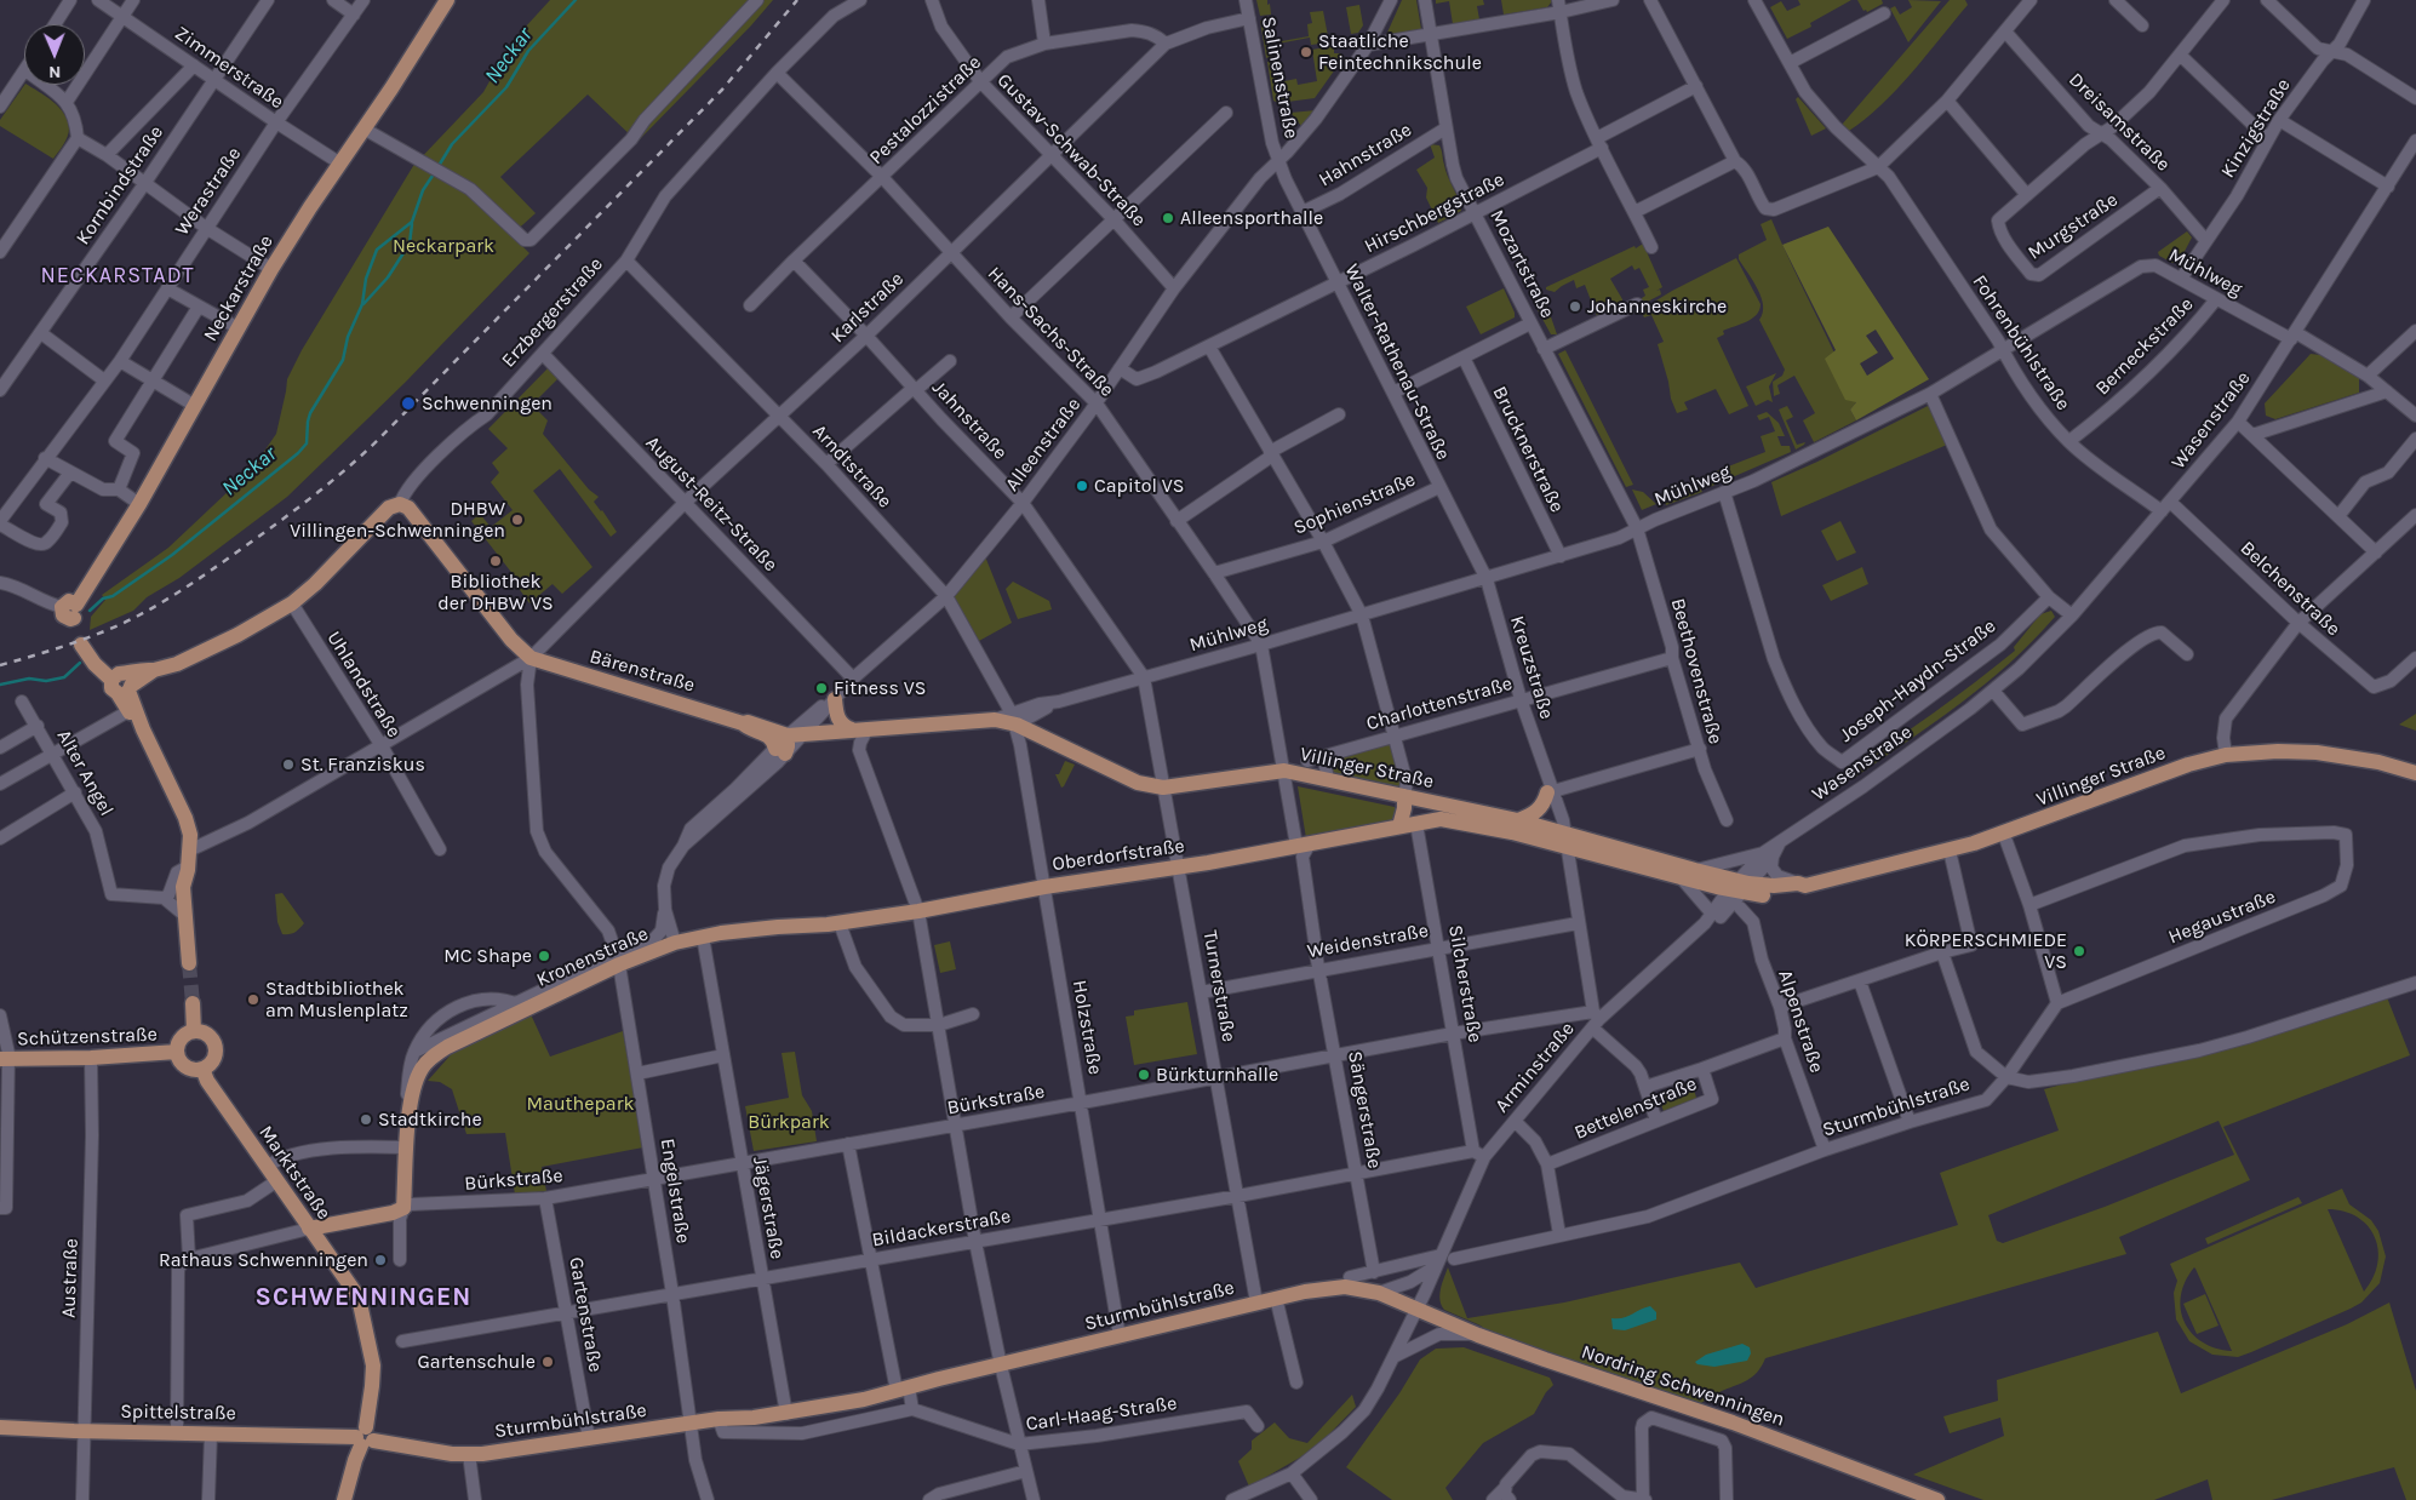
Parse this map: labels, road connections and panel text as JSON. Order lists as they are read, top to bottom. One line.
{"streets":{"main road":["Neckarstraße","Erzbergerstraße","Bärenstraße","Villinger Straße","Oberdorfstraße","Kronenstraße","Schützenstraße","Sturmbühlstraße","Marktstraße","Nordring Schwenningen","Spittelstraße"],"street":["Zimmerstraße","Salinenstraße","Pestalozzistraße","Dreisamstraße","Kinzigstraße","Gustav-Schwab-Straße","Hahnstraße","Kornbindstraße","Werastraße","Hirschbergstraße","Murgstraße","Mozartstraße","Mühlweg","Karlstraße","Hans-Sachs-Straße","Fohrenbühlstraße","Berneckstraße","Walter-Rathenau-Straße","Jahnstraße","Wasenstraße","Alleenstraße","Brucknerstraße","Arndtstraße","August-Reitz-Straße","Sophienstraße","Belchenstraße","Kreuzstraße","Beethovenstraße","Joseph-Haydn-Straße","Uhlandstraße","Charlottenstraße","Alter Angel","Hegaustraße","Weidenstraße","Silcherstraße","Turnerstraße","Alpenstraße","Holzstraße","Arminstraße","Bürkstraße","Bettelenstraße","Sängerstraße","Engelstraße","Jägerstraße","Bildackerstraße","Austraße","Gartenstraße","Carl-Haag-Straße"]},"crossings":[["Zimmerstraße","Kornbindstraße"],["Zimmerstraße","Werastraße"],["Zimmerstraße","Neckarstraße"],["Salinenstraße","Karlstraße"],["Salinenstraße","Walter-Rathenau-Straße"],["Salinenstraße","Alleenstraße"],["Pestalozzistraße","Gustav-Schwab-Straße"],["Pestalozzistraße","Karlstraße"],["Pestalozzistraße","Hans-Sachs-Straße"],["Pestalozzistraße","Jahnstraße"],["Dreisamstraße","Kinzigstraße"],["Dreisamstraße","Murgstraße"],["Kinzigstraße","Mühlweg"],["Gustav-Schwab-Straße","Karlstraße"],["Gustav-Schwab-Straße","Alleenstraße"],["Hahnstraße","Mozartstraße"],["Hahnstraße","Walter-Rathenau-Straße"],["Hirschbergstraße","Mozartstraße"],["Hirschbergstraße","Walter-Rathenau-Straße"],["Hirschbergstraße","Alleenstraße"],["Mozartstraße","Mühlweg"],["Mozartstraße","Beethovenstraße"],["Mühlweg","Hans-Sachs-Straße"],["Mühlweg","Fohrenbühlstraße"],["Mühlweg","Berneckstraße"],["Mühlweg","Walter-Rathenau-Straße"],["Mühlweg","Jahnstraße"],["Mühlweg","Wasenstraße"],["Mühlweg","Brucknerstraße"],["Mühlweg","Arndtstraße"],["Mühlweg","Kreuzstraße"],["Mühlweg","Beethovenstraße"],["Mühlweg","Joseph-Haydn-Straße"],["Mühlweg","Villinger Straße"],["Mühlweg","Turnerstraße"],["Mühlweg","Holzstraße"],["Mühlweg","Sängerstraße"],["Karlstraße","Hans-Sachs-Straße"],["Karlstraße","Jahnstraße"],["Karlstraße","Arndtstraße"],["Karlstraße","August-Reitz-Straße"],["Karlstraße","Bärenstraße"],["Karlstraße","Uhlandstraße"],["Karlstraße","Engelstraße"],["Erzbergerstraße","Hans-Sachs-Straße"],["Erzbergerstraße","Arndtstraße"],["Erzbergerstraße","August-Reitz-Straße"],["Erzbergerstraße","Uhlandstraße"],["Hans-Sachs-Straße","Alleenstraße"],["Hans-Sachs-Straße","Sophienstraße"],["Hans-Sachs-Straße","Sängerstraße"],["Fohrenbühlstraße","Berneckstraße"],["Fohrenbühlstraße","Wasenstraße"],["Fohrenbühlstraße","Belchenstraße"],["Walter-Rathenau-Straße","Alleenstraße"],["Walter-Rathenau-Straße","Sophienstraße"],["Walter-Rathenau-Straße","Kreuzstraße"],["Jahnstraße","Alleenstraße"],["Jahnstraße","Turnerstraße"],["Wasenstraße","Belchenstraße"],["Wasenstraße","Villinger Straße"],["Wasenstraße","Alpenstraße"],["Wasenstraße","Arminstraße"],["Alleenstraße","Arndtstraße"],["Alleenstraße","August-Reitz-Straße"],["Alleenstraße","Bärenstraße"],["Alleenstraße","Villinger Straße"],["Arndtstraße","Villinger Straße"],["Arndtstraße","Holzstraße"],["Kreuzstraße","Charlottenstraße"],["Kreuzstraße","Villinger Straße"],["Kreuzstraße","Oberdorfstraße"],["Kreuzstraße","Weidenstraße"],["Kreuzstraße","Arminstraße"],["Kreuzstraße","Bürkstraße"],["Bärenstraße","Villinger Straße"],["Bärenstraße","Engelstraße"],["Beethovenstraße","Charlottenstraße"],["Villinger Straße","Oberdorfstraße"],["Villinger Straße","Turnerstraße"],["Villinger Straße","Alpenstraße"],["Villinger Straße","Holzstraße"],["Villinger Straße","Arminstraße"],["Villinger Straße","Sängerstraße"],["Oberdorfstraße","Kronenstraße"],["Oberdorfstraße","Silcherstraße"],["Oberdorfstraße","Turnerstraße"],["Oberdorfstraße","Holzstraße"],["Oberdorfstraße","Sängerstraße"],["Oberdorfstraße","Jägerstraße"],["Hegaustraße","Sturmbühlstraße"],["Weidenstraße","Silcherstraße"],["Weidenstraße","Turnerstraße"],["Weidenstraße","Sängerstraße"],["Kronenstraße","Engelstraße"],["Silcherstraße","Arminstraße"],["Silcherstraße","Bürkstraße"],["Silcherstraße","Bildackerstraße"],["Turnerstraße","Bürkstraße"],["Turnerstraße","Sturmbühlstraße"],["Turnerstraße","Bildackerstraße"],["Alpenstraße","Arminstraße"],["Alpenstraße","Sturmbühlstraße"],["Alpenstraße","Bettelenstraße"],["Holzstraße","Bürkstraße"],["Holzstraße","Sturmbühlstraße"],["Holzstraße","Bildackerstraße"],["Schützenstraße","Marktstraße"],["Schützenstraße","Austraße"],["Arminstraße","Bürkstraße"],["Arminstraße","Sturmbühlstraße"],["Arminstraße","Bildackerstraße"],["Arminstraße","Nordring Schwenningen"],["Bürkstraße","Sängerstraße"],["Bürkstraße","Engelstraße"],["Bürkstraße","Jägerstraße"],["Bürkstraße","Gartenstraße"],["Sturmbühlstraße","Engelstraße"],["Sturmbühlstraße","Jägerstraße"],["Sturmbühlstraße","Gartenstraße"],["Sturmbühlstraße","Nordring Schwenningen"],["Sturmbühlstraße","Spittelstraße"],["Sängerstraße","Bildackerstraße"],["Marktstraße","Spittelstraße"],["Engelstraße","Bildackerstraße"],["Jägerstraße","Bildackerstraße"],["Bildackerstraße","Gartenstraße"],["Austraße","Spittelstraße"]],"districts":["NECKARSTADT","SCHWENNINGEN"],"water":["Neckar"],"parks":["Neckarpark","Mauthepark","Bürkpark"],"places":["Staatliche Feintechnikschule","Alleensporthalle","Johanneskirche","Schwenningen","Capitol VS","DHBW Villingen-Schwenningen","Bibliothek der DHBW VS","Fitness VS","St. Franziskus","KÖRPERSCHMIEDE VS","MC Shape","Stadtbibliothek am Muslenplatz","Bürkturnhalle","Stadtkirche","Rathaus Schwenningen","Gartenschule"],"north":"bottom"}
